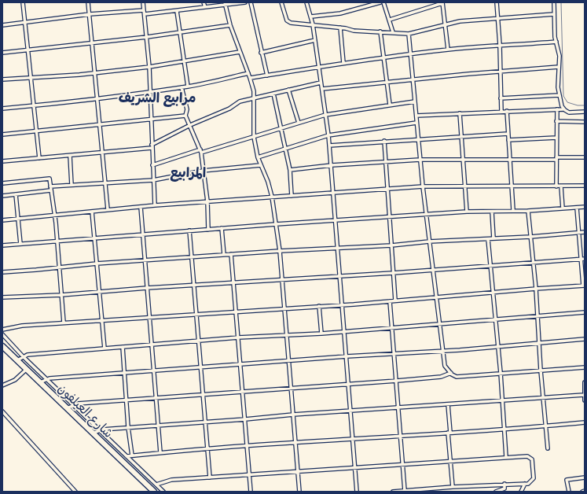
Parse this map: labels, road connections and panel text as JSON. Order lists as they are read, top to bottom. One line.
{"streets":{"highway":["شارع العيلفون"]},"districts":["مرابيع الشريف","المرابيع"]}
